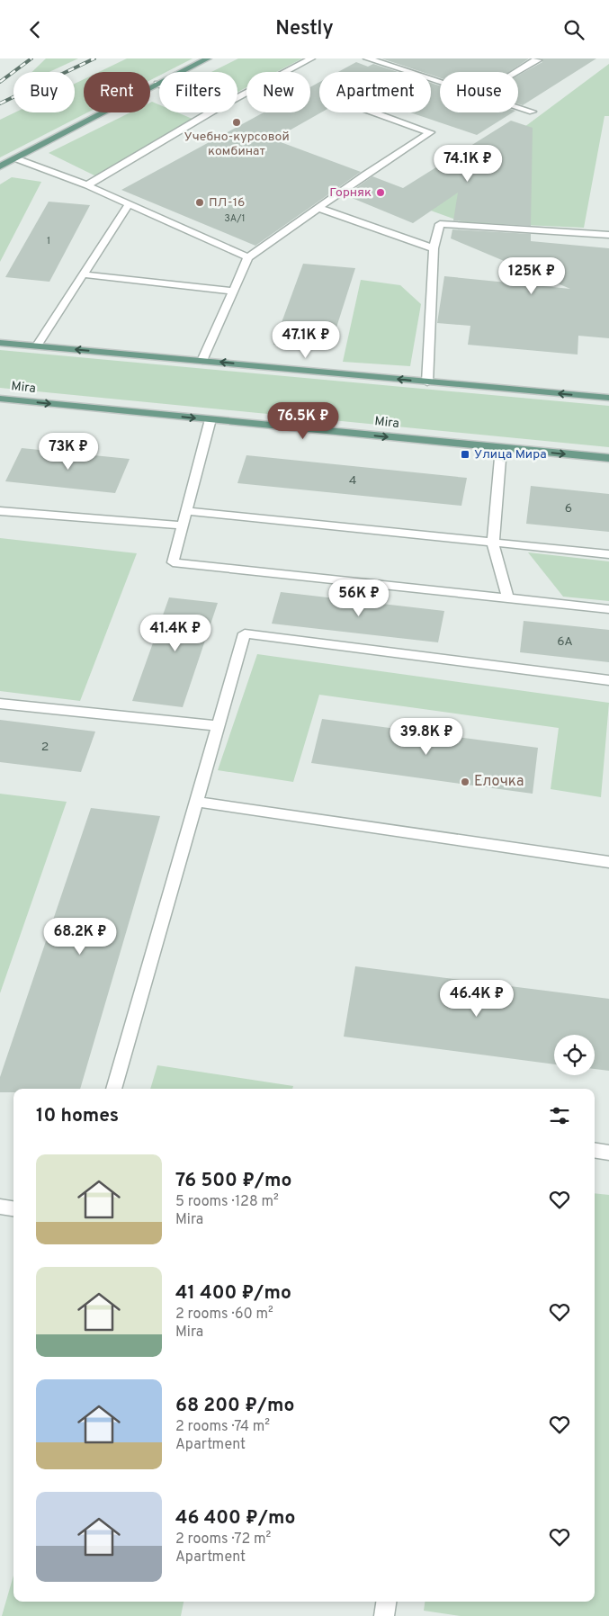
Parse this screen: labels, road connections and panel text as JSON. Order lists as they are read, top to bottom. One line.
{"streets":{"main road":["Mira"]},"places":{"other":["Учебно-курсовой комбинат","Горняк","ПЛ-16","Елочка"],"transit":["Улица Мира"]},"house_numbers":["3А/1","1","4","6","6А","2"],"page":{"header":"Nestly","chip":["Buy","Rent","Filters","New","Apartment","House"],"price":["74.1K ₽","125K ₽","47.1K ₽","76.5K ₽","73K ₽","56K ₽","41.4K ₽","39.8K ₽","68.2K ₽","46.4K ₽"],"heading":"10 homes","list":[{"name":"76 500 ₽/mo","note":"5 rooms · 128 m² · Mira"},{"name":"41 400 ₽/mo","note":"2 rooms · 60 m² · Mira"},{"name":"68 200 ₽/mo","note":"2 rooms · 74 m² · Apartment"},{"name":"46 400 ₽/mo","note":"2 rooms · 72 m² · Apartment"}]}}
